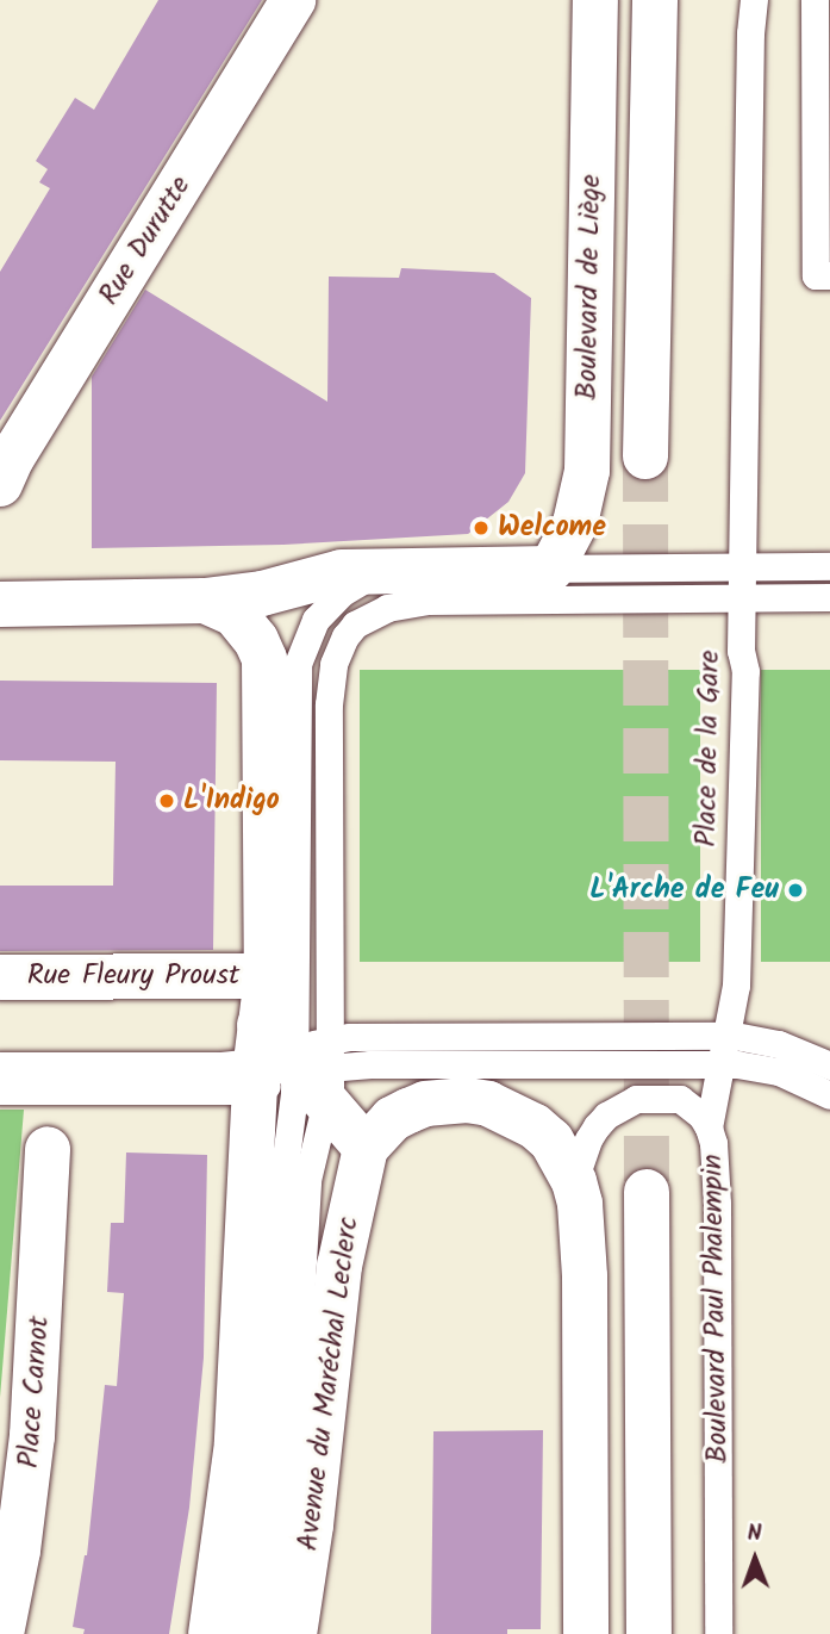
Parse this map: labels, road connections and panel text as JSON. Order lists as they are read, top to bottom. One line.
{"streets":{"street":["Rue Durutte","Boulevard de Liège","Rue Fleury Proust","Boulevard Paul Phalempin","Avenue du Maréchal Leclerc","Place Carnot"],"lane":["Place de la Gare"]},"crossings":[["Place de la Gare","Boulevard Paul Phalempin"],["Boulevard Paul Phalempin","Avenue du Maréchal Leclerc"]],"places":["Welcome","L'Indigo","L'Arche de Feu"],"north":"top"}
